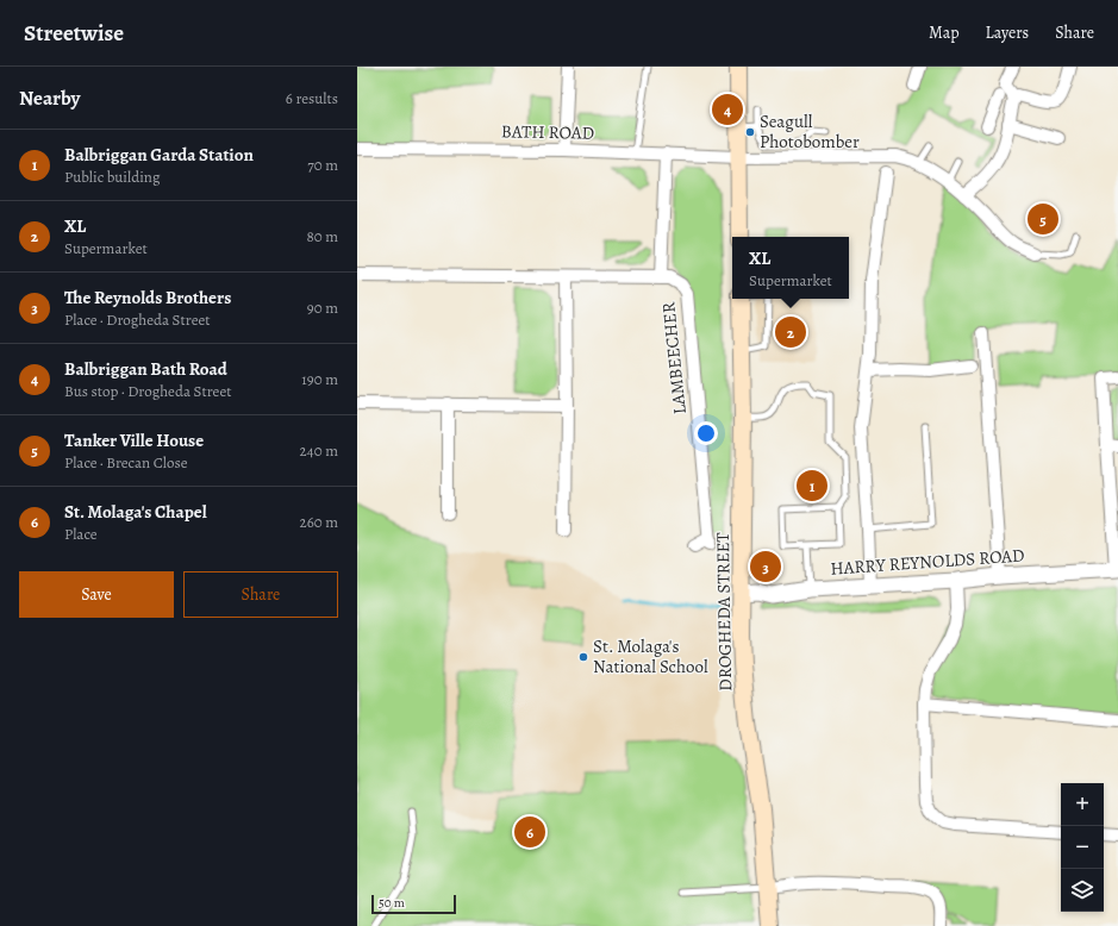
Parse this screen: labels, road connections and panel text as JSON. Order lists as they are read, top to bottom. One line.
{"streets":{"main road":["DROGHEDA STREET"],"street":["BATH ROAD","LAMBEECHER","HARRY REYNOLDS ROAD"]},"crossings":[["BATH ROAD","LAMBEECHER"],["HARRY REYNOLDS ROAD","DROGHEDA STREET"]],"places":["Seagull Photobomber","St. Molaga's National School"],"scale_bar":"50 m","page":{"header":"Streetwise","nav":["Map","Layers","Share"],"heading":["Nearby","6 results"],"pins":["4","5","2","1","3","6"],"list":[{"mark":"1","name":"Balbriggan Garda Station","note":"Public building","value":"70 m"},{"mark":"2","name":"XL","note":"Supermarket","value":"80 m"},{"mark":"3","name":"The Reynolds Brothers","note":"Place · Drogheda Street","value":"90 m"},{"mark":"4","name":"Balbriggan Bath Road","note":"Bus stop · Drogheda Street","value":"190 m"},{"mark":"5","name":"Tanker Ville House","note":"Place · Brecan Close","value":"240 m"},{"mark":"6","name":"St. Molaga's Chapel","note":"Place","value":"260 m"}],"popup":["XL","Supermarket"],"buttons":["Save","Share"],"map_buttons":["+","−"],"scale":"50 m"}}
